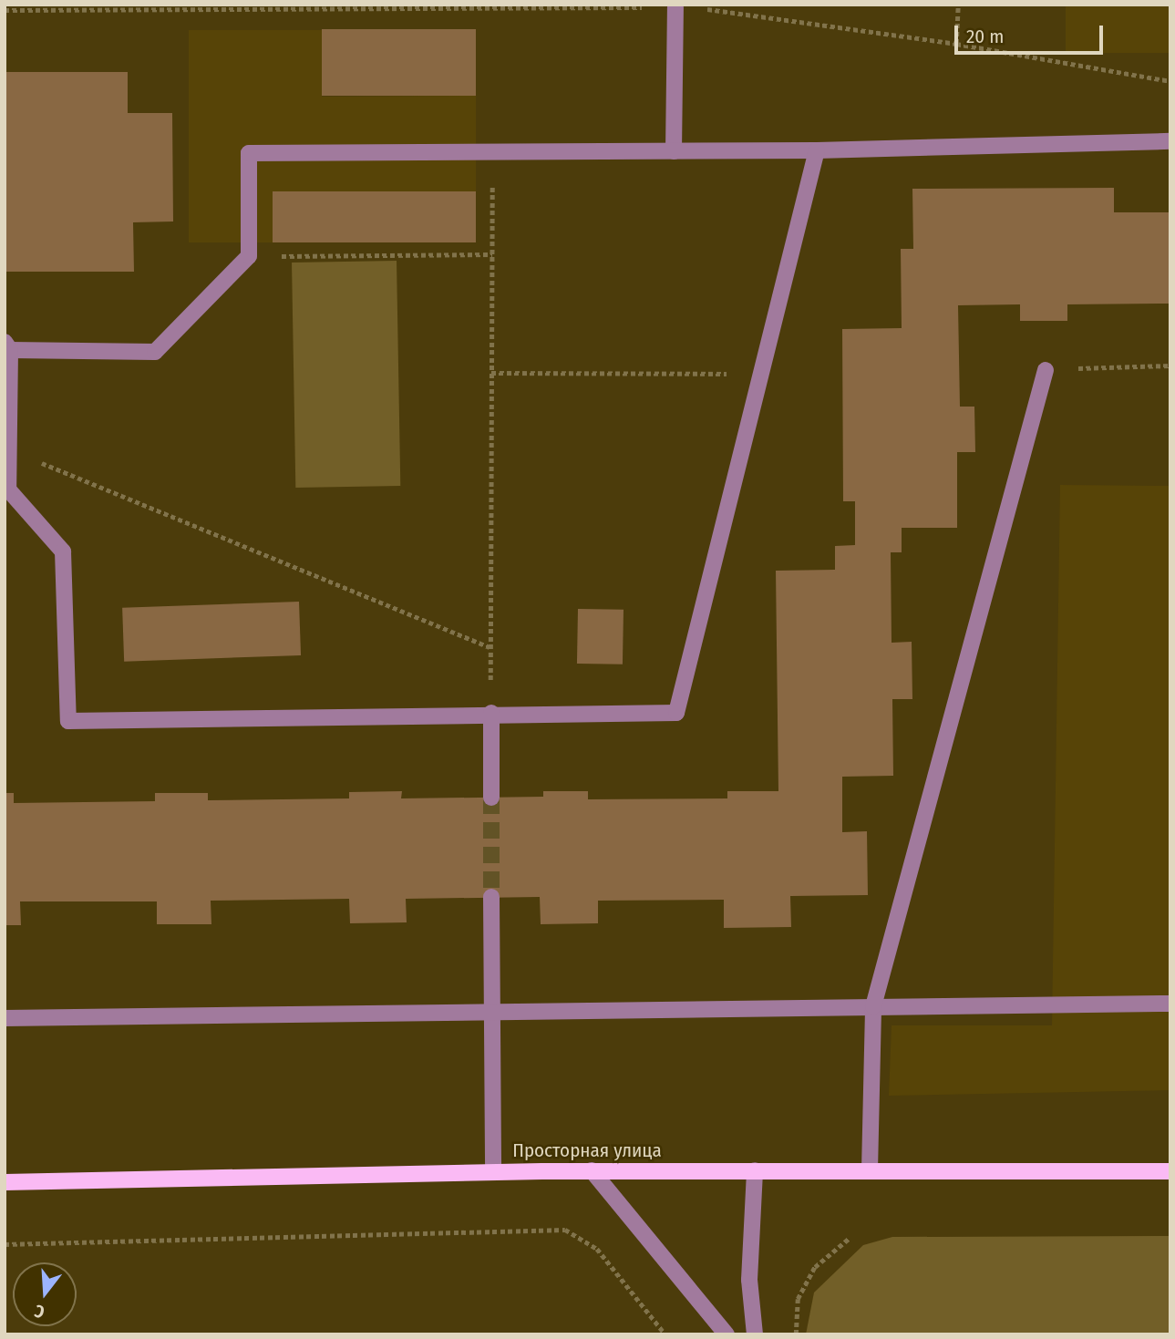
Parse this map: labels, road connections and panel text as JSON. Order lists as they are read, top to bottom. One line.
{"streets":{"main road":["Просторная улица"]},"scale_bar":"20 m","north":"bottom"}
